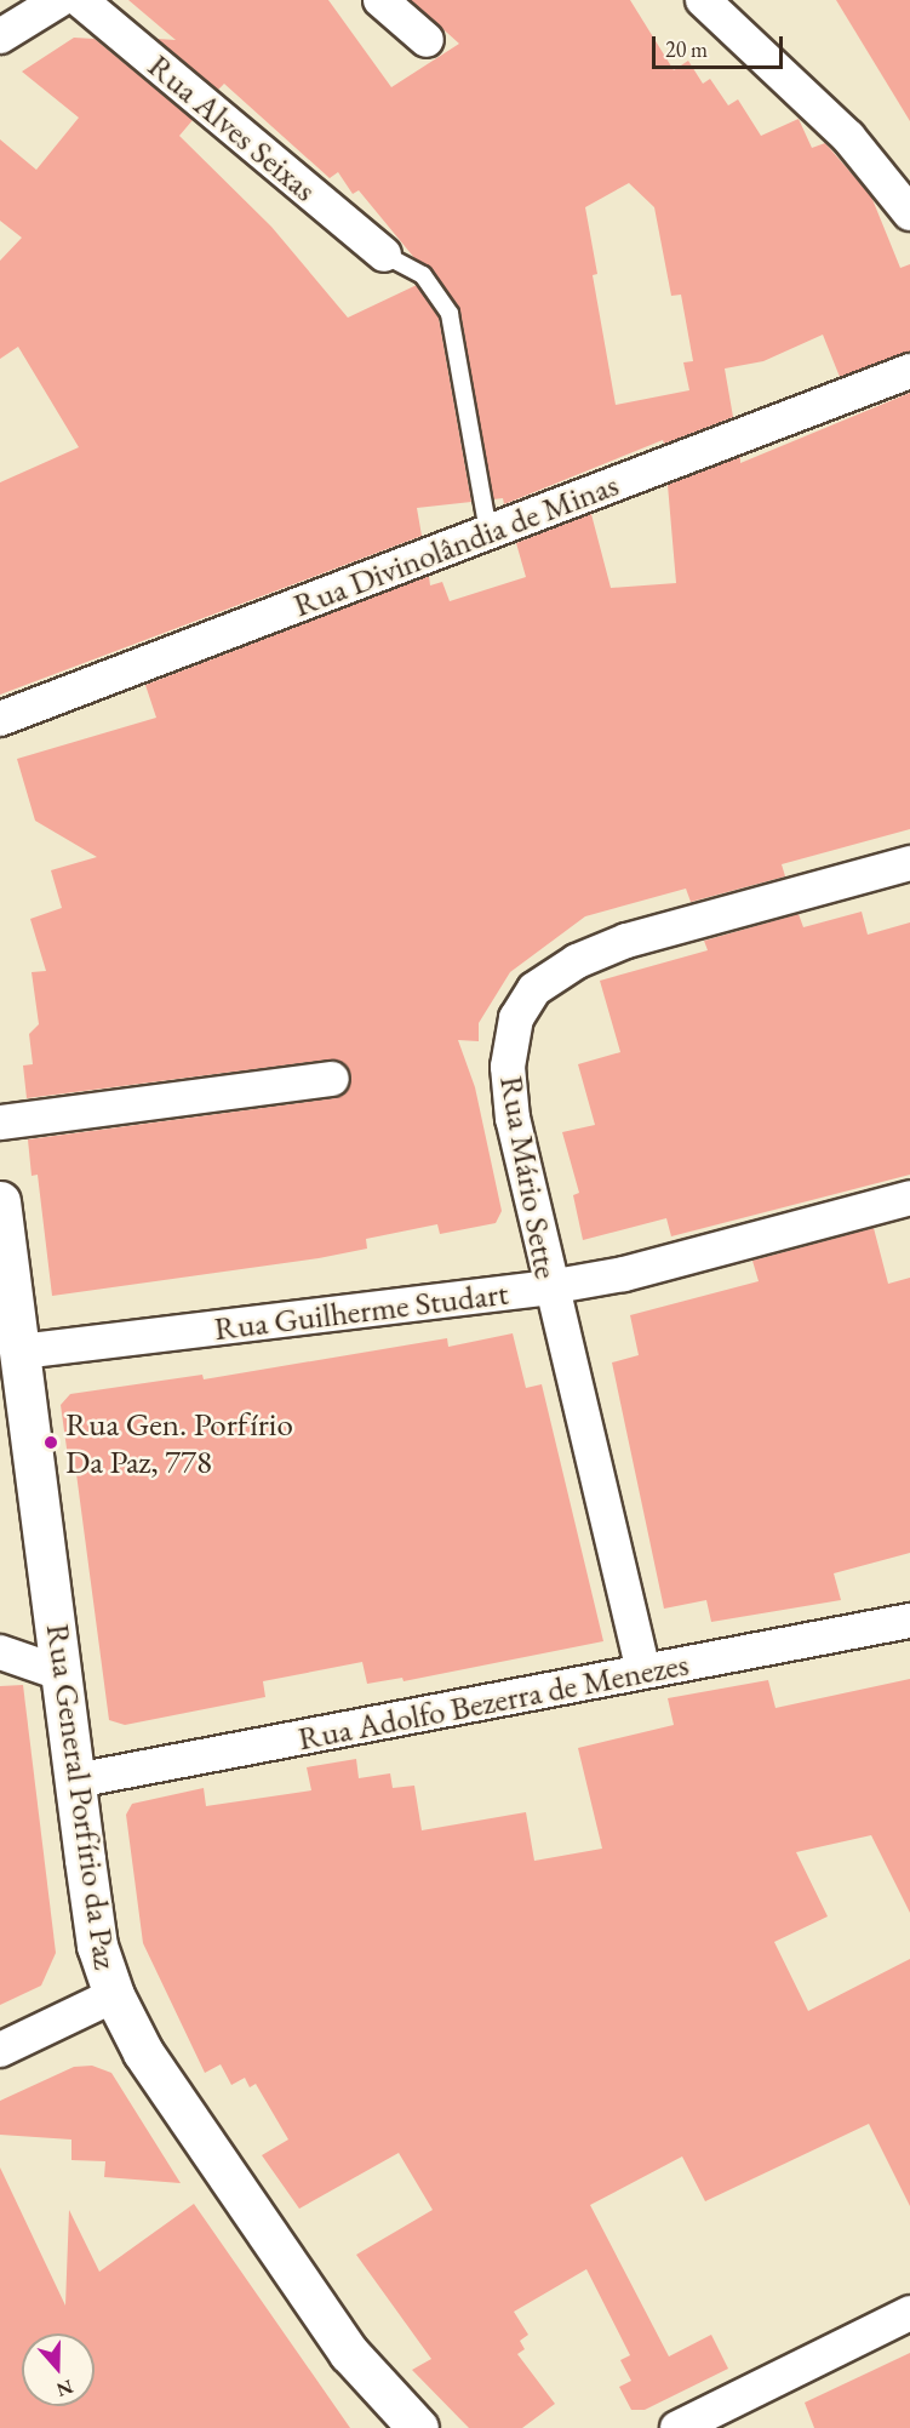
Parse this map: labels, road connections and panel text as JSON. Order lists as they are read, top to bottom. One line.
{"streets":{"street":["Rua Alves Seixas","Rua Divinolândia de Minas","Rua Mário Sette","Rua Guilherme Studart","Rua Adolfo Bezerra de Menezes","Rua General Porfírio da Paz"]},"crossings":[["Rua Mário Sette","Rua Guilherme Studart"],["Rua Mário Sette","Rua Adolfo Bezerra de Menezes"],["Rua Guilherme Studart","Rua General Porfírio da Paz"],["Rua Adolfo Bezerra de Menezes","Rua General Porfírio da Paz"]],"places":["Rua Gen. Porfírio Da Paz, 778"],"scale_bar":"20 m","north":"bottom"}
